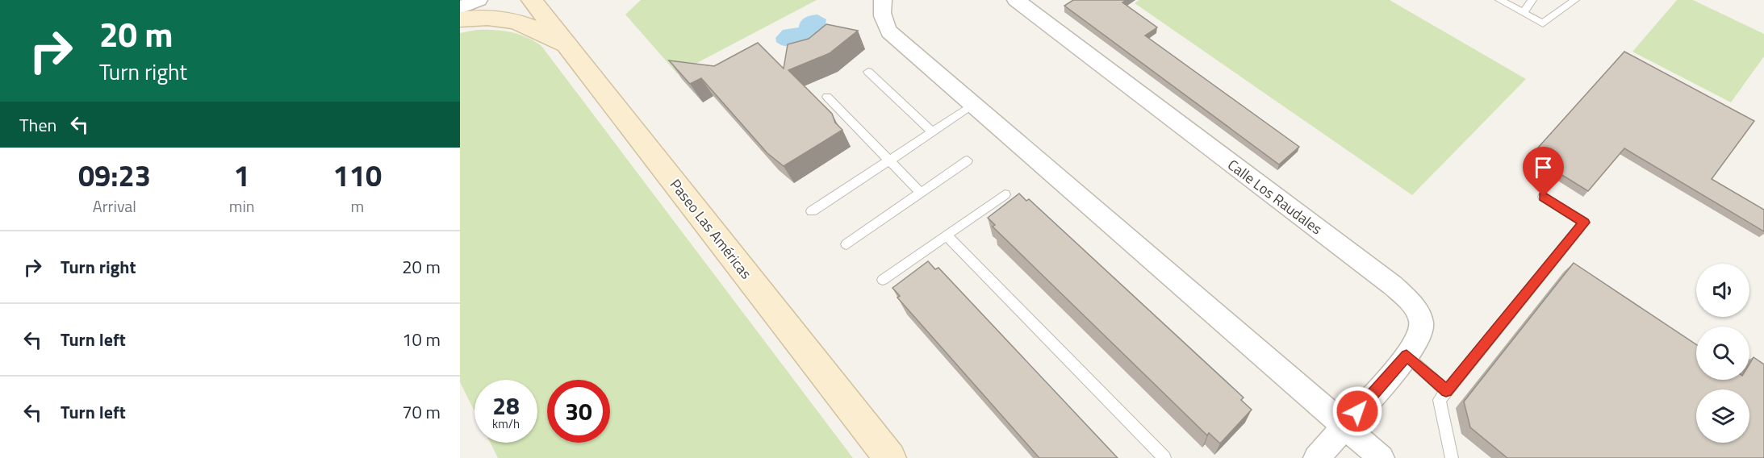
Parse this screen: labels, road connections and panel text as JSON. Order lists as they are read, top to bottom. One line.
{"streets":{"main road":["Paseo Las Américas"],"street":["Calle Los Raudales"]},"page":{"turn":["20 m","Turn right"],"then":"Then","eta":["09:23","Arrival","1","min","110","m"],"list":[{"name":"Turn right","value":"20 m"},{"name":"Turn left","value":"10 m"},{"name":"Turn left","value":"70 m"}],"speed":"28 km/h","limit":"30"}}
